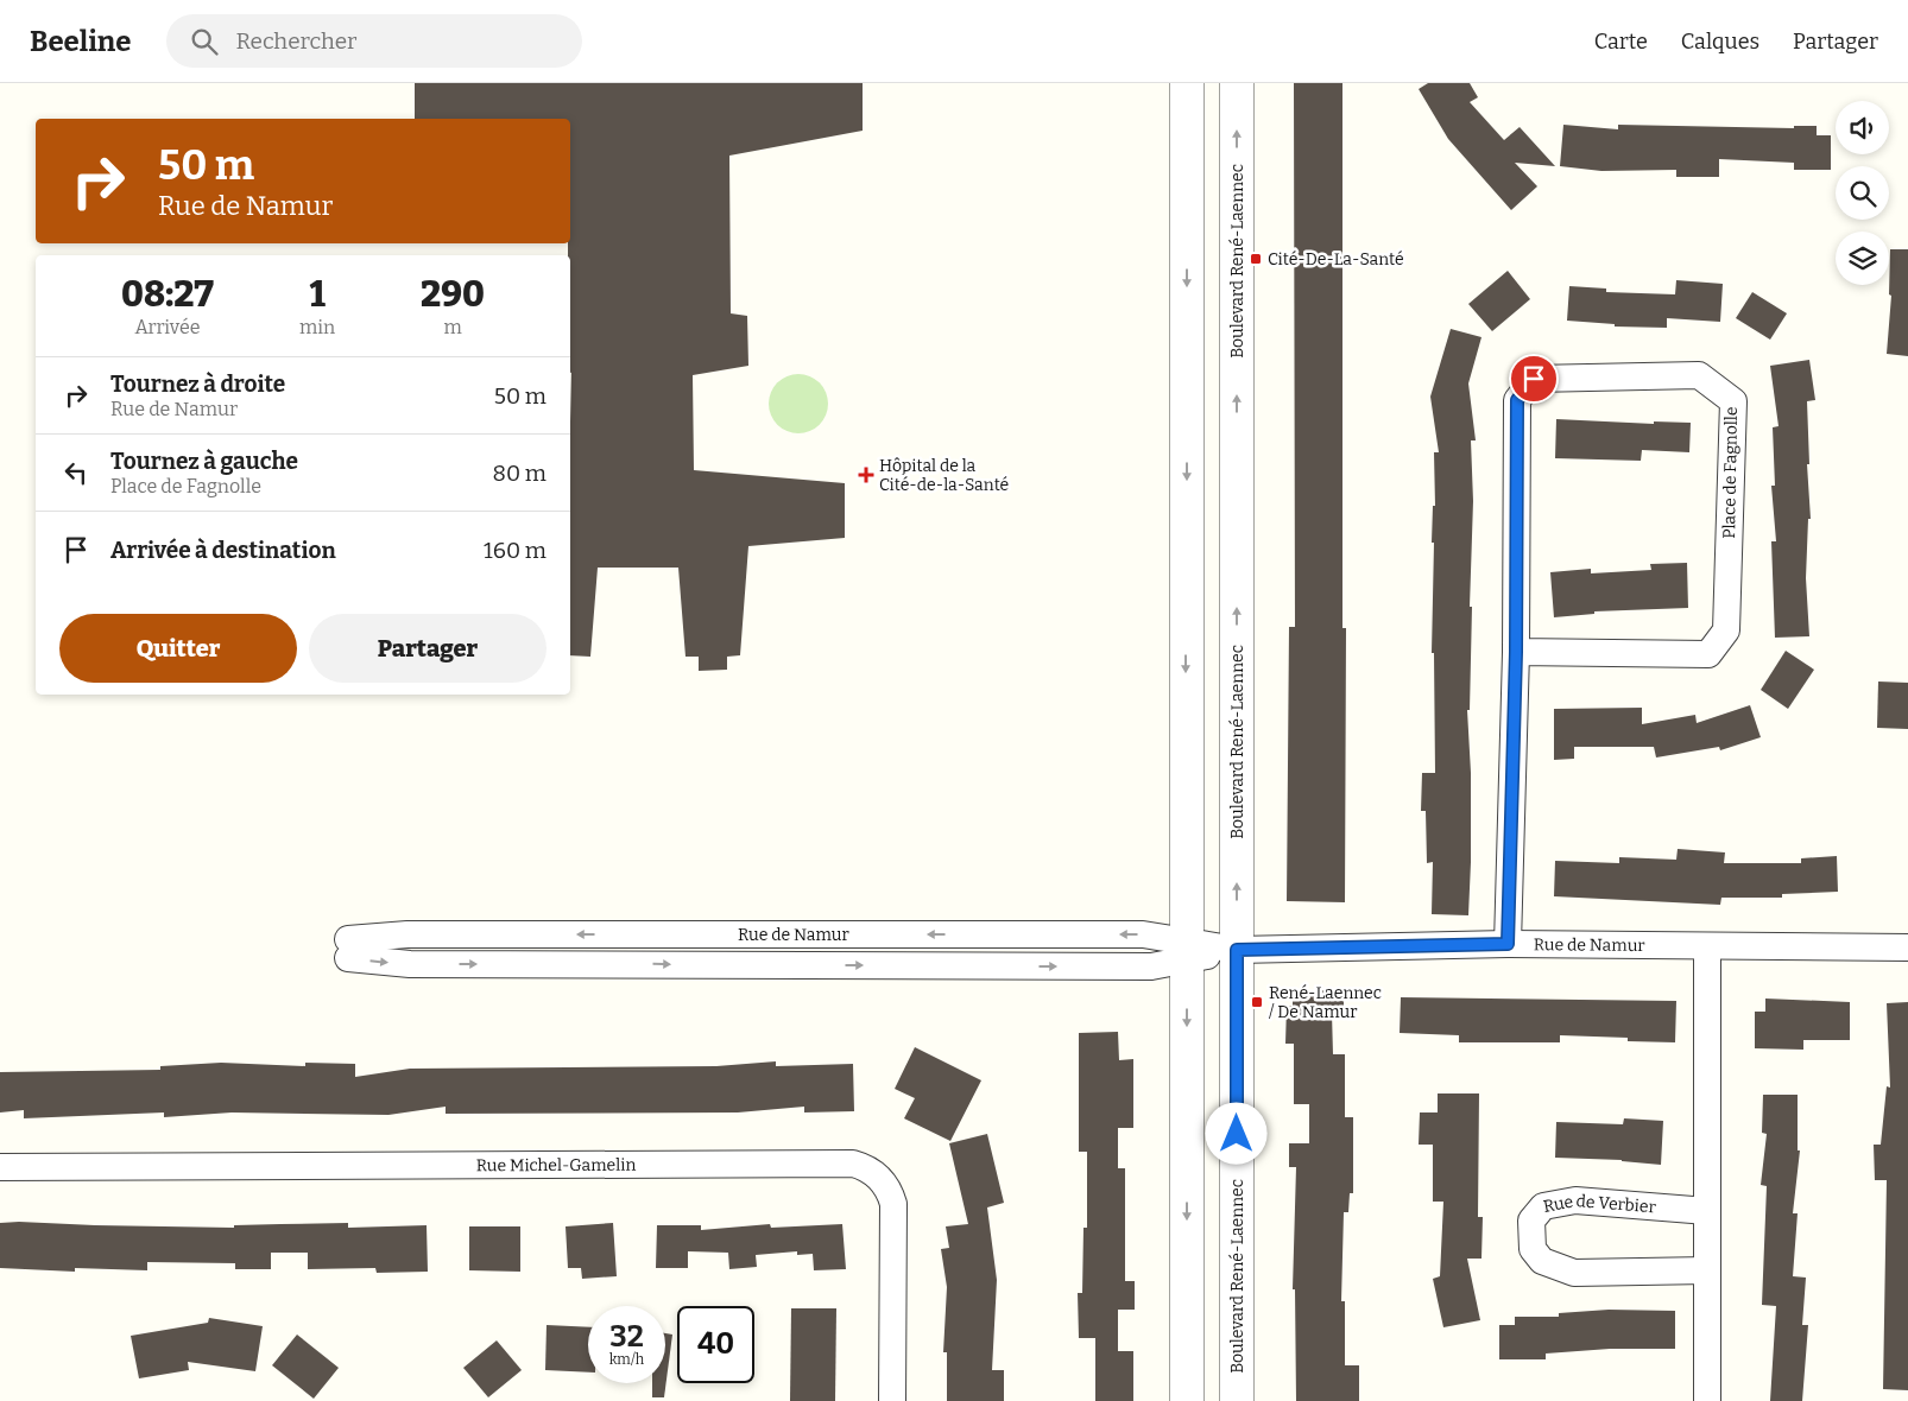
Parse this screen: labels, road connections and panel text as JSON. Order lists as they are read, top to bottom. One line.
{"streets":{"street":["Boulevard René-Laennec","Place de Fagnolle","Rue de Namur","Rue Michel-Gamelin","Rue de Verbier"]},"crossings":[["Boulevard René-Laennec","Rue de Namur"],["Place de Fagnolle","Rue de Namur"]],"places":{"transit":["Cité-De-La-Santé","René-Laennec / De Namur"],"health":["Hôpital de la Cité-de-la-Santé"]},"page":{"header":"Beeline","search":"Rechercher","nav":["Carte","Calques","Partager"],"turn":["50 m","Rue de Namur"],"eta":["08:27","Arrivée","1","min","290","m"],"list":[{"name":"Tournez à droite","note":"Rue de Namur","value":"50 m"},{"name":"Tournez à gauche","note":"Place de Fagnolle","value":"80 m"},{"name":"Arrivée à destination","value":"160 m"}],"buttons":["Quitter","Partager"],"speed":"32 km/h","limit":"40"}}
